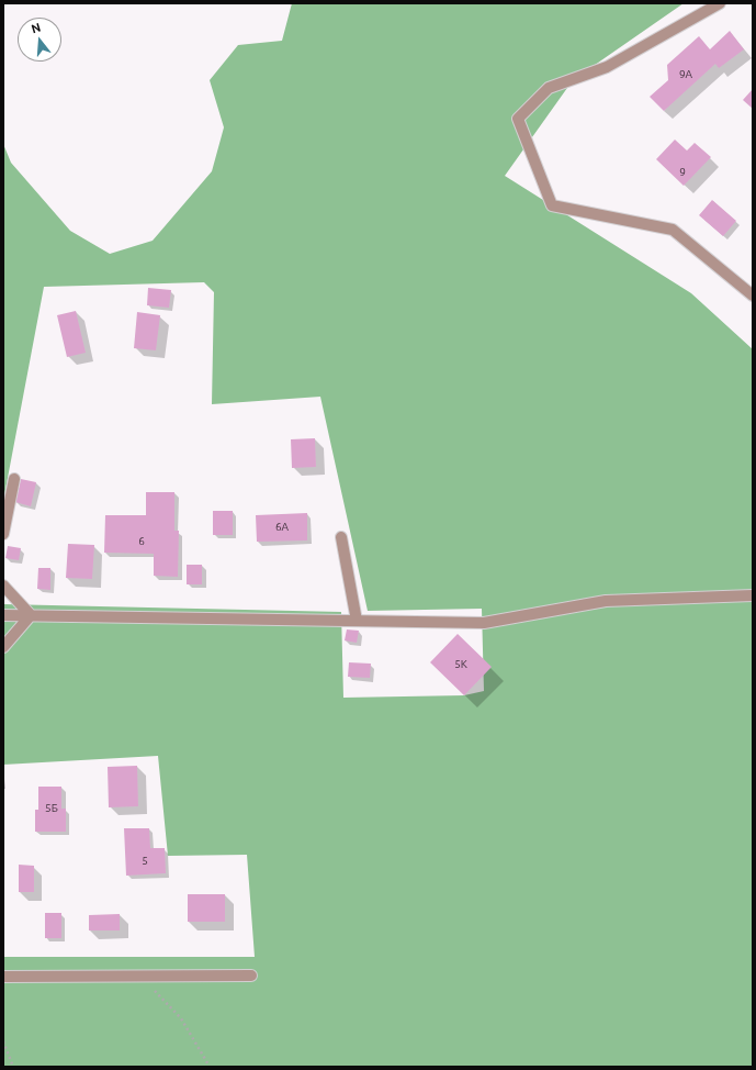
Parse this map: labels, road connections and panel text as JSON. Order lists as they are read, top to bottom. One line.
{"house_numbers":["9А","9","6А","6","5К","5Б","5"],"north":"top"}
